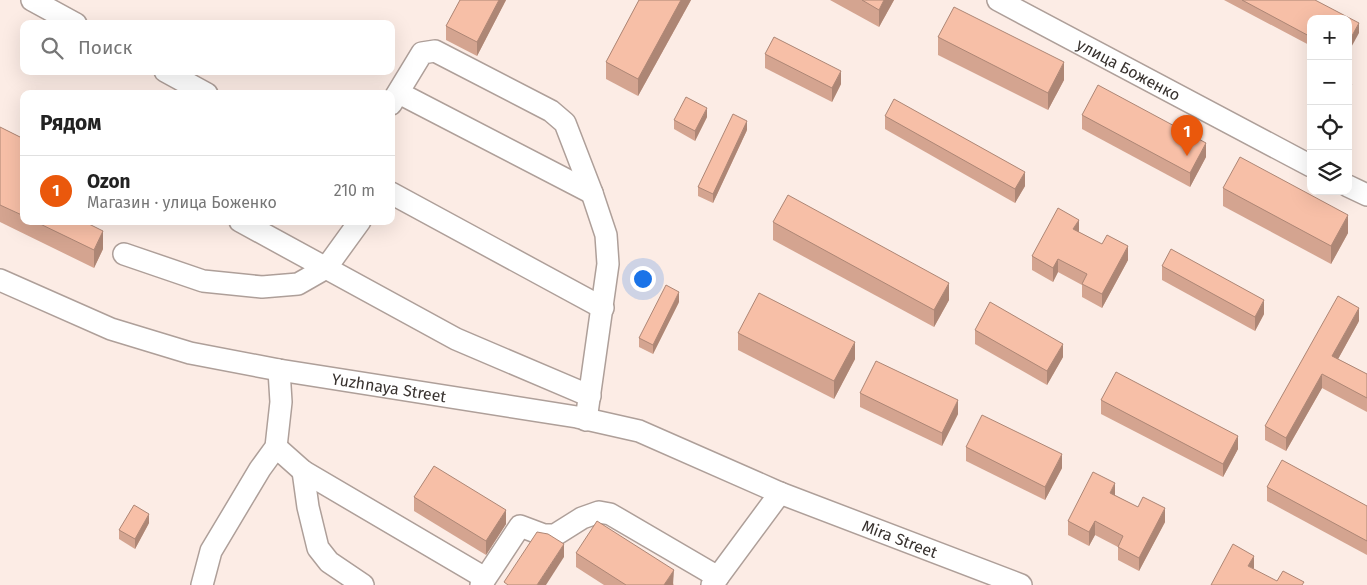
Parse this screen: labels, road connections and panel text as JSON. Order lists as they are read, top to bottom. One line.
{"streets":{"street":["улица Боженко","Yuzhnaya Street","Mira Street"]},"crossings":[["Yuzhnaya Street","Mira Street"]],"page":{"map_buttons":["+","−"],"search":"Поиск","heading":"Рядом","pins":"1","list":[{"mark":"1","name":"Ozon","note":"Магазин · улица Боженко","value":"210 m"}]}}
